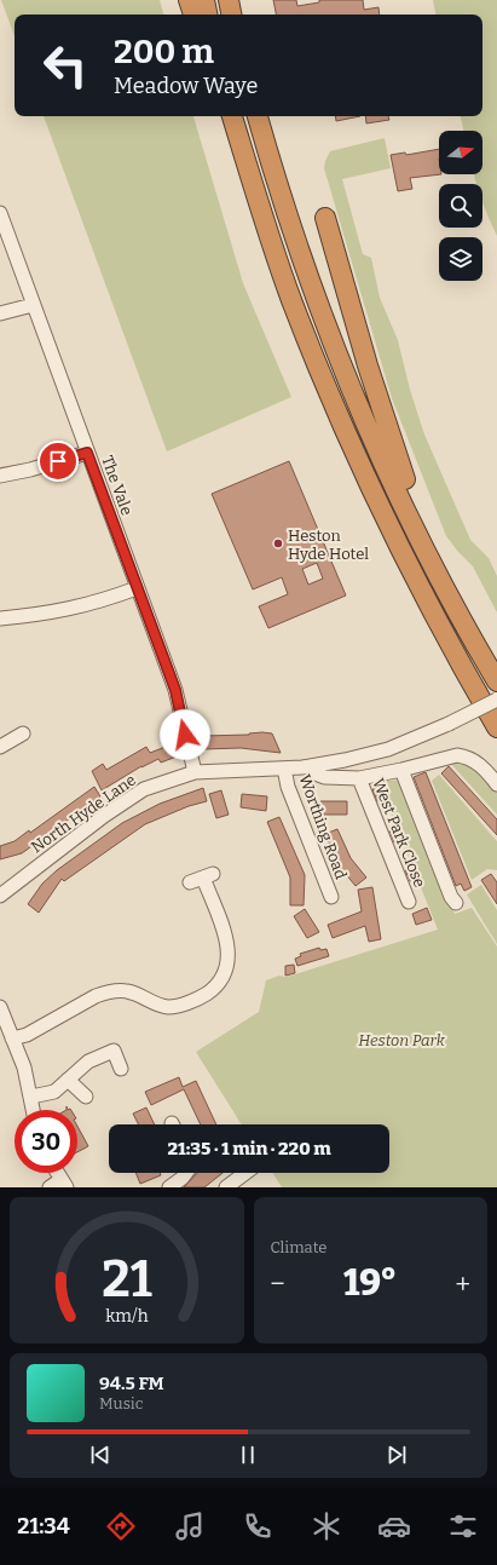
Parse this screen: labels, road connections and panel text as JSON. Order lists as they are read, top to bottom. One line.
{"streets":{"street":["The Vale","North Hyde Lane","Worthing Road","West Park Close"]},"crossings":[["The Vale","North Hyde Lane"],["North Hyde Lane","Worthing Road"]],"parks":["Heston Park"],"places":["Heston Hyde Hotel"],"north":"right","page":{"turn":["200 m","Meadow Waye"],"limit":"30","trip":"21:35 · 1 min · 220 m","tile":"Climate","heat":["−","19°","+"],"song":["94.5 FM","Music"],"tabs":"21:34","gauge":["21","km/h"]}}
